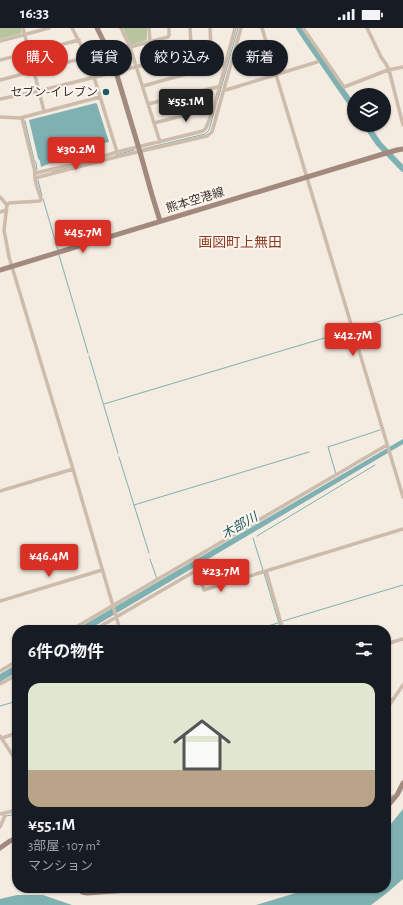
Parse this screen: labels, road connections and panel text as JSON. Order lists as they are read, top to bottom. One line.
{"streets":{"main road":["熊本空港線"]},"districts":["画図町上無田"],"water":["木部川"],"places":["セブン-イレブン"],"page":{"status":"16:33","chip":["購入","賃貸","絞り込み","新着"],"price":["¥55.1M","¥30.2M","¥45.7M","¥42.7M","¥46.4M","¥23.7M"],"heading":"6件の物件","list":[{"name":"¥55.1M","note":"3部屋 · 107 m² · マンション"}]}}
